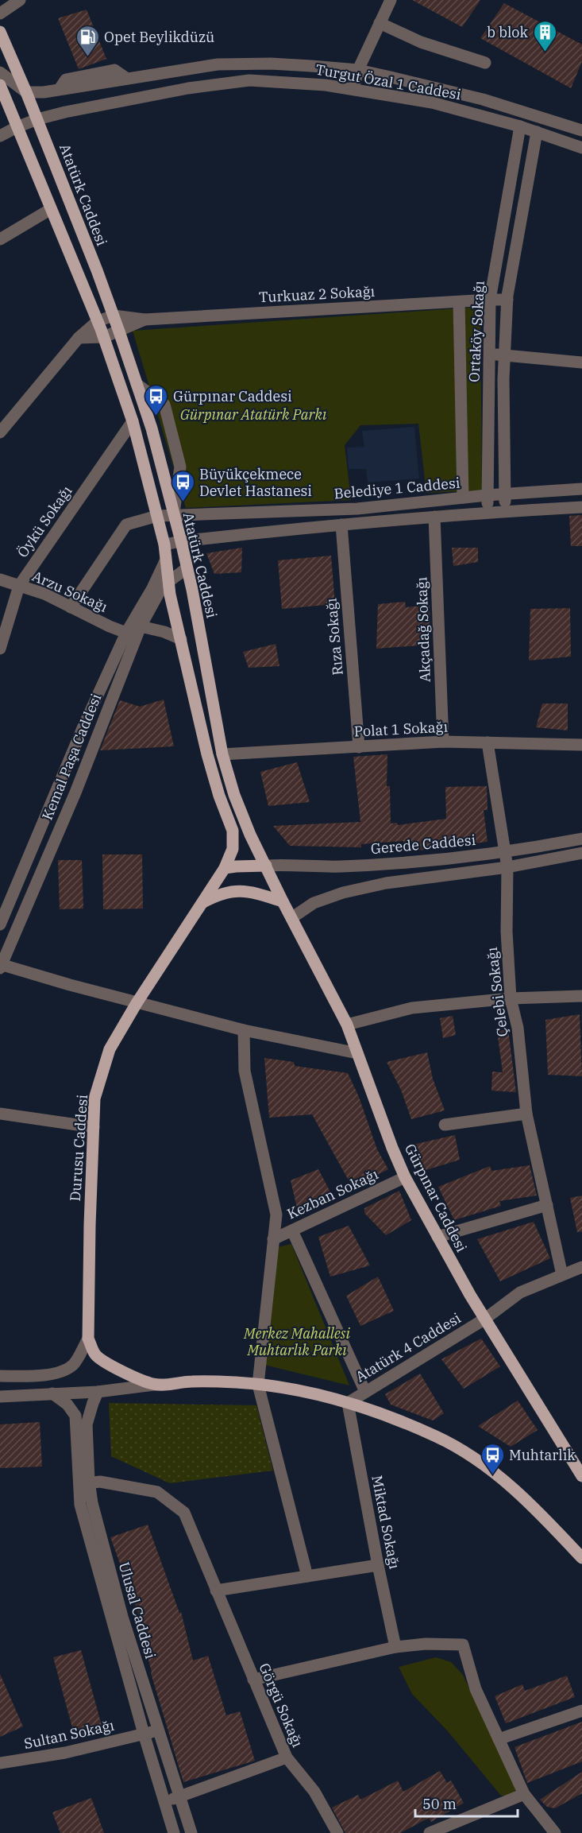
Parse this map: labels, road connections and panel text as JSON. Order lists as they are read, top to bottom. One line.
{"streets":{"main road":["Atatürk Caddesi","Durusu Caddesi","Gürpınar Caddesi"],"street":["Turgut Özal 1 Caddesi","Turkuaz 2 Sokağı","Ortaköy Sokağı","Belediye 1 Caddesi","Öykü Sokağı","Arzu Sokağı","Akçadağ Sokağı","Rıza Sokağı","Polat 1 Sokağı","Kemal Paşa Caddesi","Gerede Caddesi","Çelebi Sokağı","Kezban Sokağı","Atatürk 4 Caddesi","Miktad Sokağı","Ulusal Caddesi","Görgü Sokağı","Sultan Sokağı"]},"crossings":[["Turgut Özal 1 Caddesi","Atatürk Caddesi"],["Turgut Özal 1 Caddesi","Ortaköy Sokağı"],["Atatürk Caddesi","Belediye 1 Caddesi"],["Atatürk Caddesi","Polat 1 Sokağı"],["Atatürk Caddesi","Kemal Paşa Caddesi"],["Atatürk Caddesi","Gerede Caddesi"],["Atatürk Caddesi","Gürpınar Caddesi"],["Turkuaz 2 Sokağı","Ortaköy Sokağı"],["Ortaköy Sokağı","Belediye 1 Caddesi"],["Belediye 1 Caddesi","Arzu Sokağı"],["Öykü Sokağı","Arzu Sokağı"],["Arzu Sokağı","Kemal Paşa Caddesi"],["Akçadağ Sokağı","Polat 1 Sokağı"],["Rıza Sokağı","Polat 1 Sokağı"],["Polat 1 Sokağı","Çelebi Sokağı"],["Gerede Caddesi","Çelebi Sokağı"],["Çelebi Sokağı","Atatürk 4 Caddesi"],["Kezban Sokağı","Gürpınar Caddesi"],["Gürpınar Caddesi","Atatürk 4 Caddesi"],["Atatürk 4 Caddesi","Miktad Sokağı"],["Ulusal Caddesi","Görgü Sokağı"],["Ulusal Caddesi","Sultan Sokağı"]],"parks":["Gürpınar Atatürk Parkı","Merkez Mahallesi Muhtarlık Parkı"],"places":{"building":["b blok"],"fuel station":["Opet Beylikdüzü"],"bus stop":["Gürpınar Caddesi","Büyükçekmece Devlet Hastanesi","Muhtarlık"]},"scale_bar":"50 m"}
